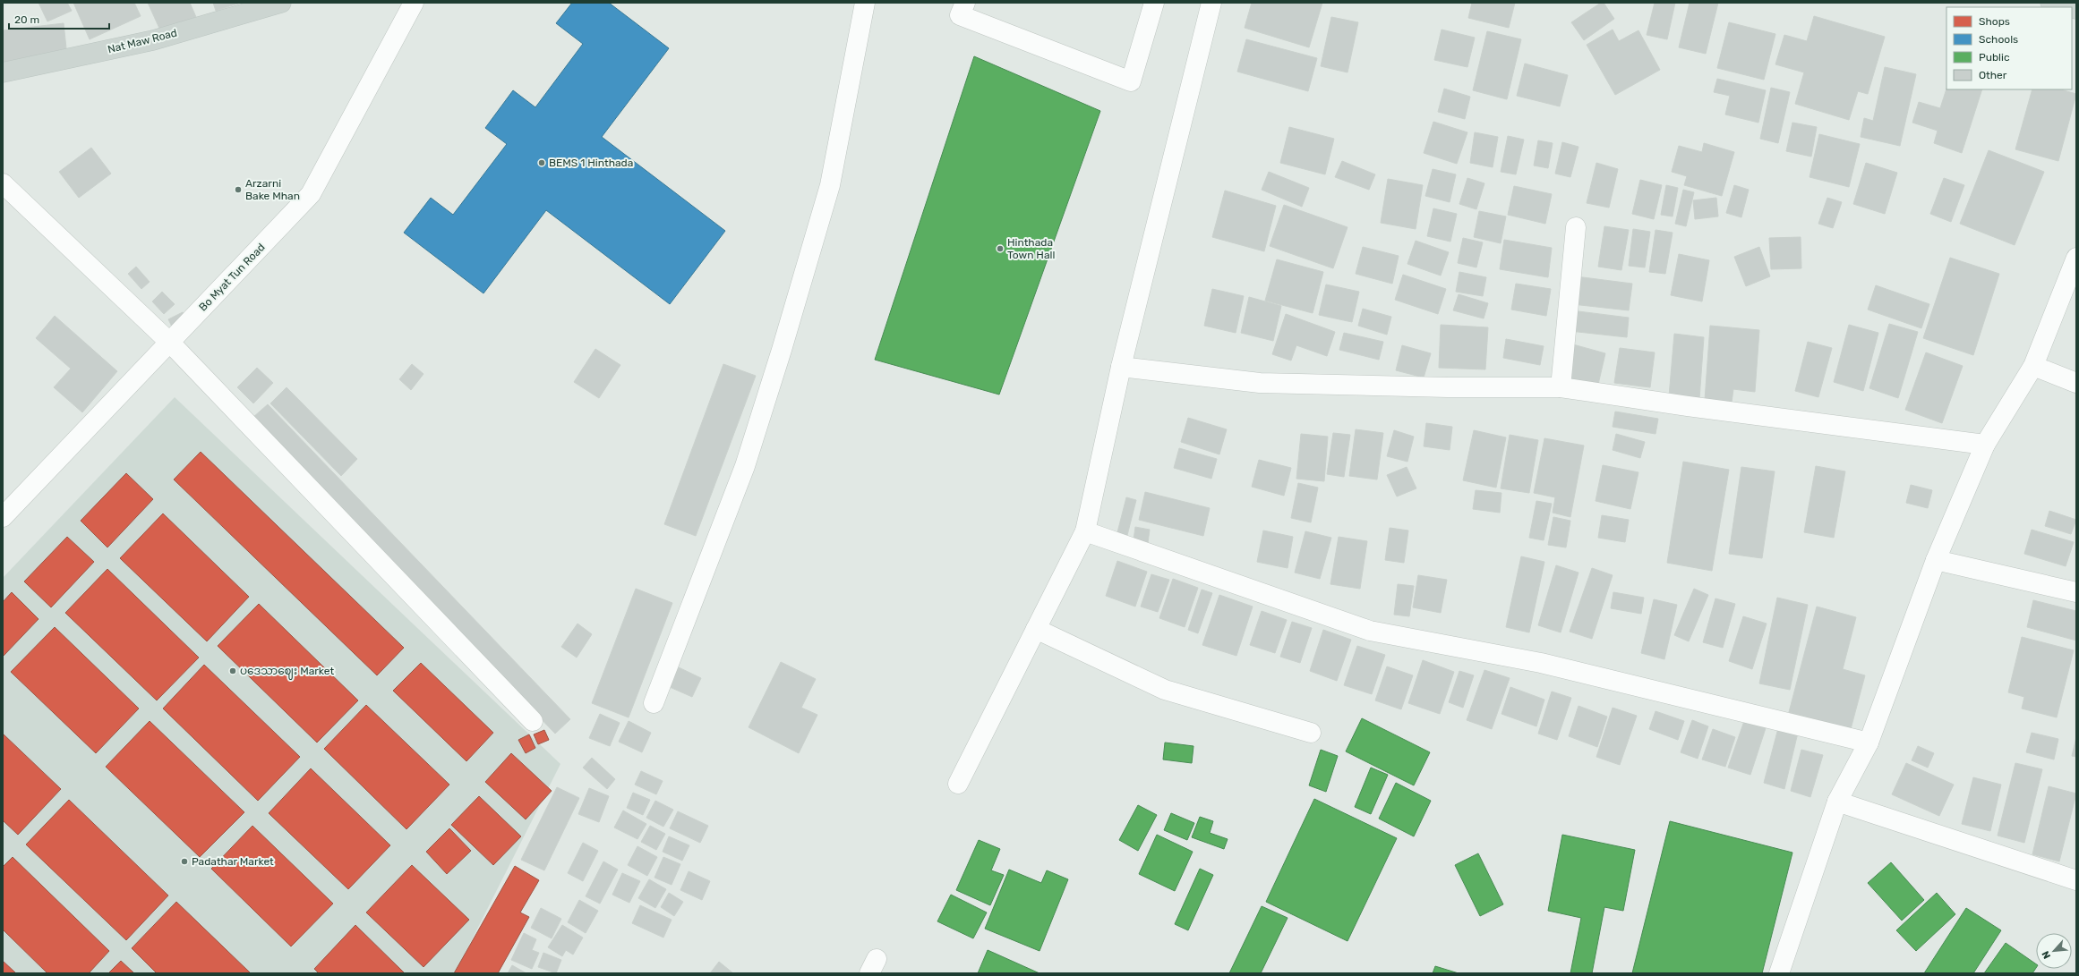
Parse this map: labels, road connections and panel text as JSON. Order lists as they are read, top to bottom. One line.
{"streets":{"main road":["Nat Maw Road"],"street":["Bo Myat Tun Road"]},"places":["BEMS 1 Hinthada","Arzarni Bake Mhan","Hinthada Town Hall","ပဒေသာဈေး Market","Padathar Market"],"legend":["Shops","Schools","Public","Other"],"scale_bar":"20 m","north":"bottom left"}
